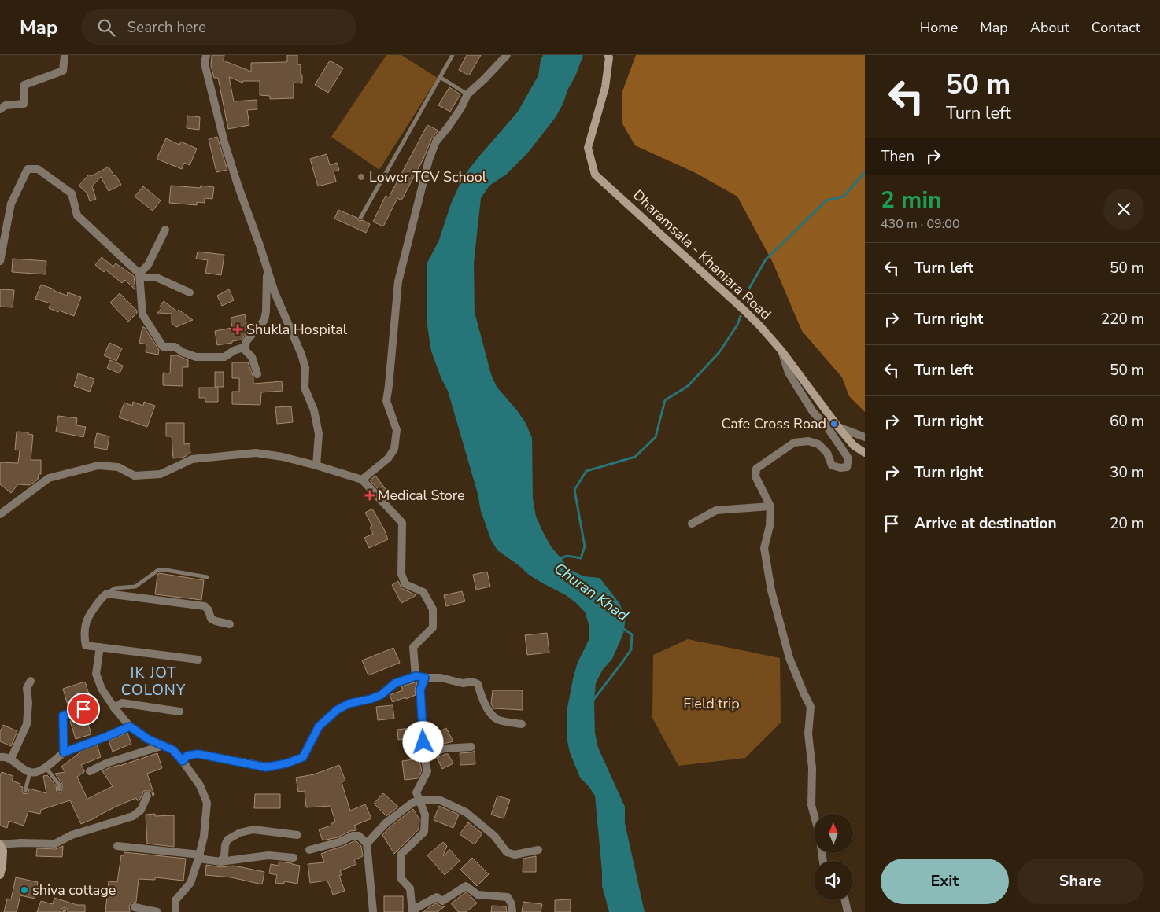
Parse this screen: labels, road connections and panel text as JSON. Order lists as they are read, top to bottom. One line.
{"streets":{"street":["Dharamsala - Khaniara Road"]},"districts":["IK JOT COLONY"],"water":["Churan Khad"],"parks":["Field trip"],"places":{"other":["Lower TCV School","Cafe Cross Road","shiva cottage"],"health":["Shukla Hospital","Medical Store"]},"north":"top","page":{"header":"Map","search":"Search here","nav":["Home","Map","About","Contact"],"turn":["50 m","Turn left"],"then":"Then","heading":["2 min","430 m · 09:00"],"list":[{"name":"Turn left","value":"50 m"},{"name":"Turn right","value":"220 m"},{"name":"Turn left","value":"50 m"},{"name":"Turn right","value":"60 m"},{"name":"Turn right","value":"30 m"},{"name":"Arrive at destination","value":"20 m"}],"buttons":["Exit","Share"]}}
